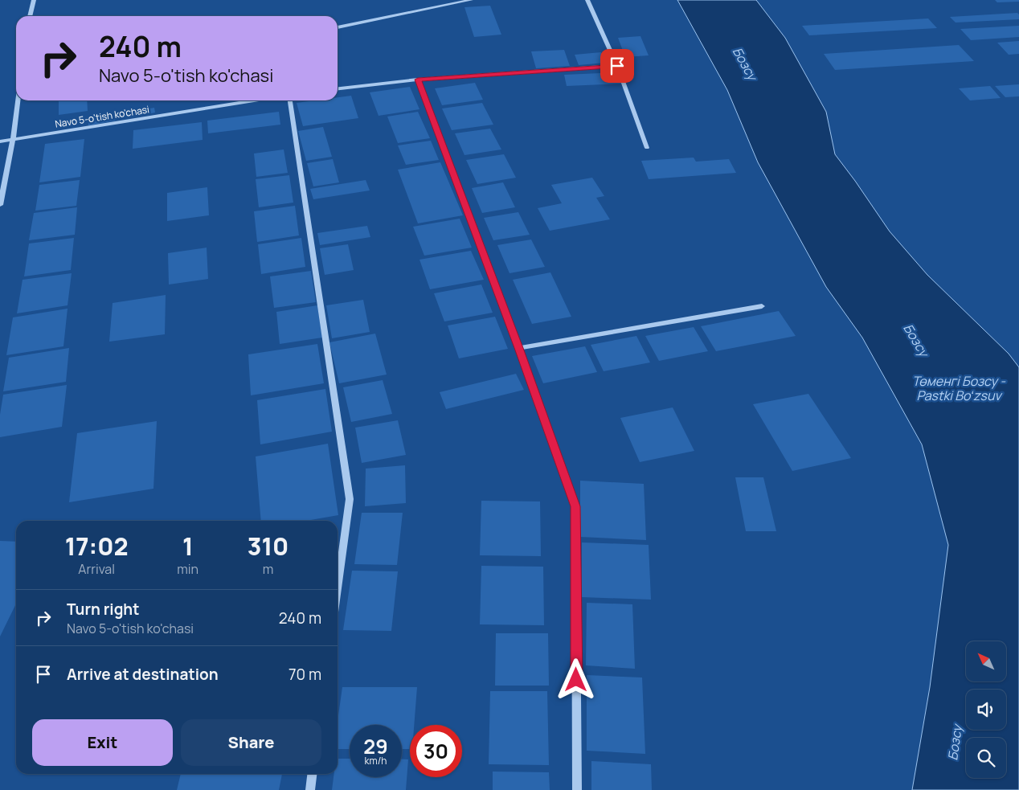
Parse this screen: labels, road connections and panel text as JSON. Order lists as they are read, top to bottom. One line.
{"streets":{"street":["Navo 5-o'tish ko'chasi"]},"water":["Бозсу","Төменгі Бозсу - Pastki Boʻzsuv"],"north":"top left","page":{"turn":["240 m","Navo 5-o'tish ko'chasi"],"eta":["17:02","Arrival","1","min","310","m"],"list":[{"name":"Turn right","note":"Navo 5-o'tish ko'chasi","value":"240 m"},{"name":"Arrive at destination","value":"70 m"}],"buttons":["Exit","Share"],"speed":"29 km/h","limit":"30"}}
